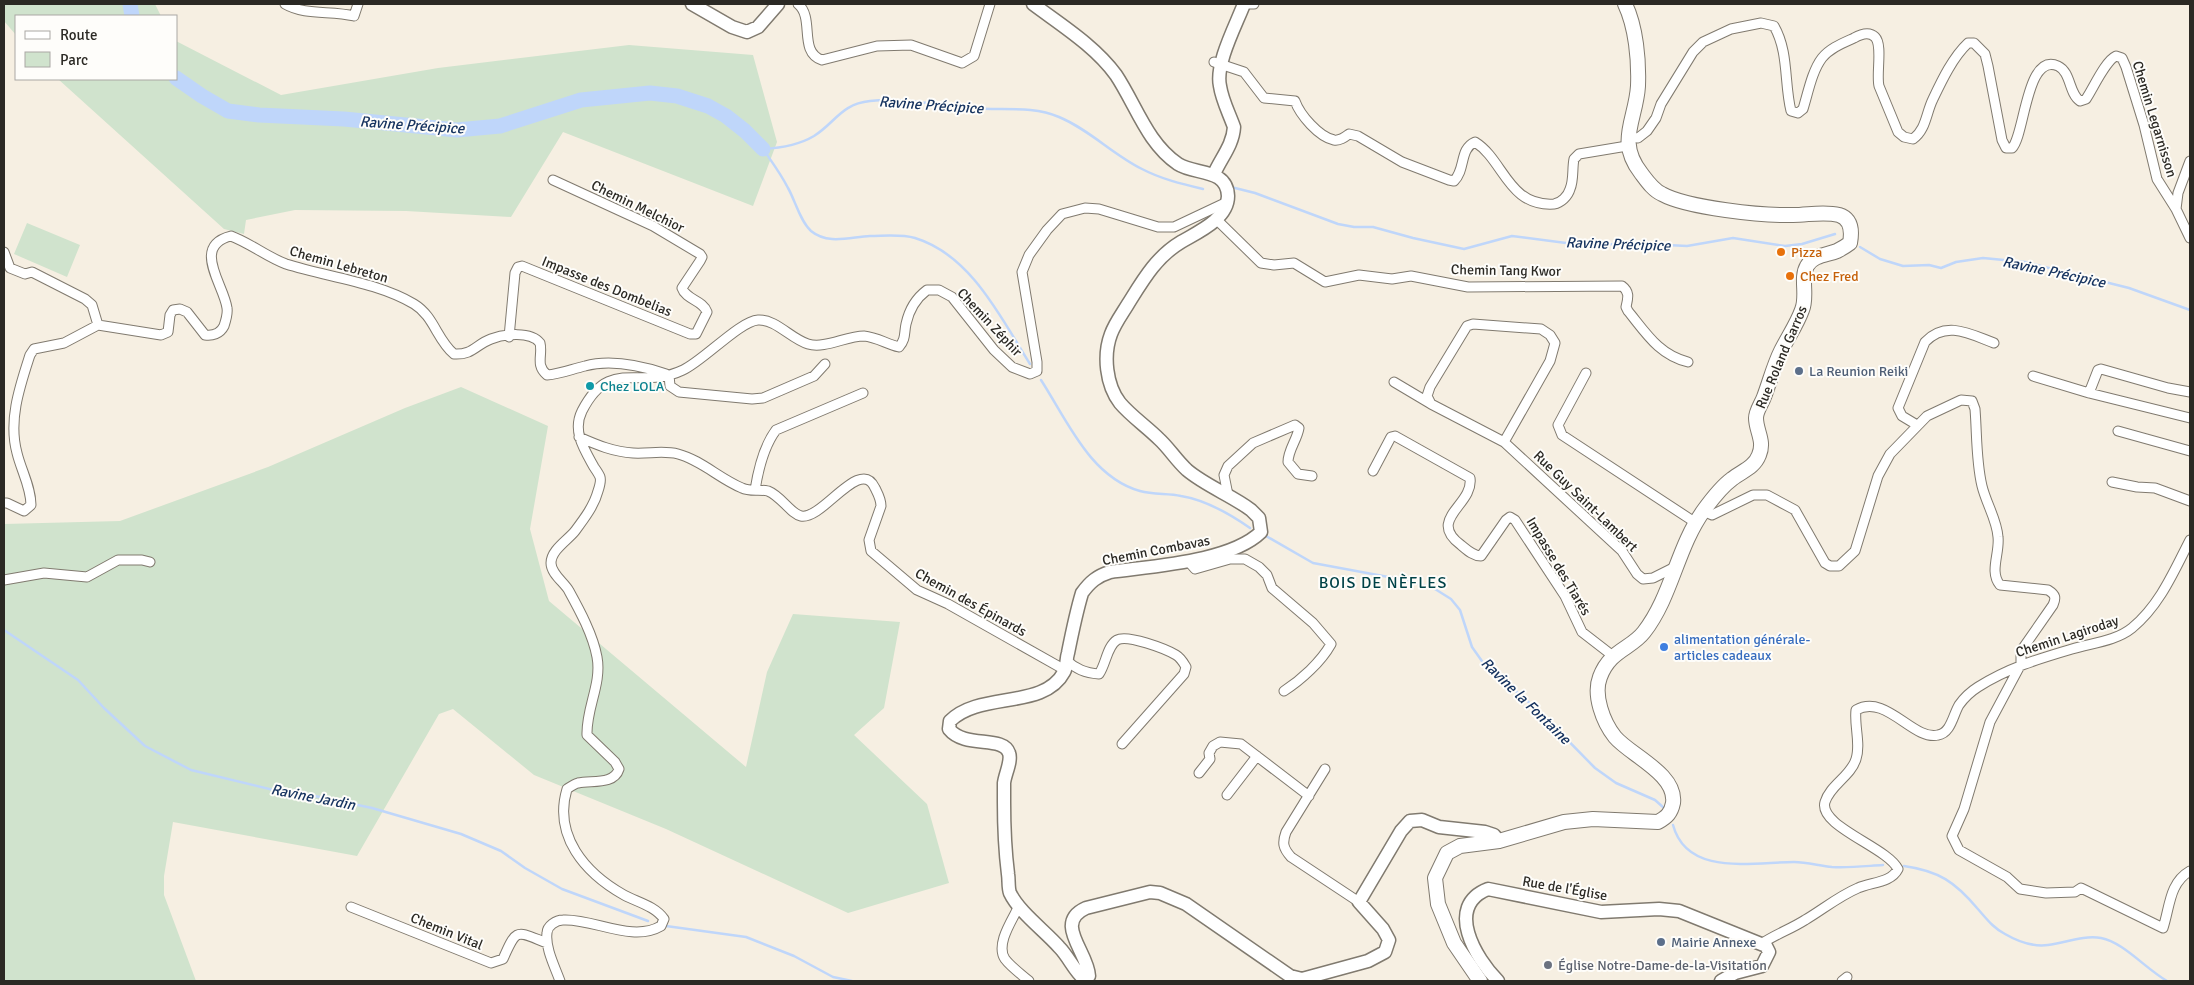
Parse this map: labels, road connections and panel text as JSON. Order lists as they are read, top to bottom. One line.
{"streets":{"main road":["Rue Roland Garros"],"street":["Chemin Legarnisson","Chemin Melchior","Chemin Lebreton","Chemin Tang Kwor","Impasse des Dombelias","Chemin Zéphir","Rue Guy Saint-Lambert","Chemin Combavas","Impasse des Tiarés","Chemin des Épinards","Chemin Lagiroday","Rue de l'Église","Chemin Vital"]},"crossings":[["Chemin Legarnisson","Rue Roland Garros"],["Chemin Melchior","Impasse des Dombelias"],["Chemin Lebreton","Impasse des Dombelias"],["Chemin Lebreton","Chemin Zéphir"],["Chemin Tang Kwor","Chemin Combavas"],["Chemin Zéphir","Chemin Combavas"],["Chemin Zéphir","Chemin des Épinards"],["Rue Roland Garros","Rue Guy Saint-Lambert"],["Rue Roland Garros","Impasse des Tiarés"],["Chemin Combavas","Chemin des Épinards"],["Chemin Lagiroday","Rue de l'Église"]],"districts":["BOIS DE NÈFLES"],"water":["Ravine Précipice","Ravine la Fontaine","Ravine Jardin"],"places":["Pizza","Chez Fred","La Reunion Reiki","Chez LOLA","alimentation générale- articles cadeaux","Mairie Annexe","Église Notre-Dame-de-la-Visitation"],"legend":["Route","Parc"]}
